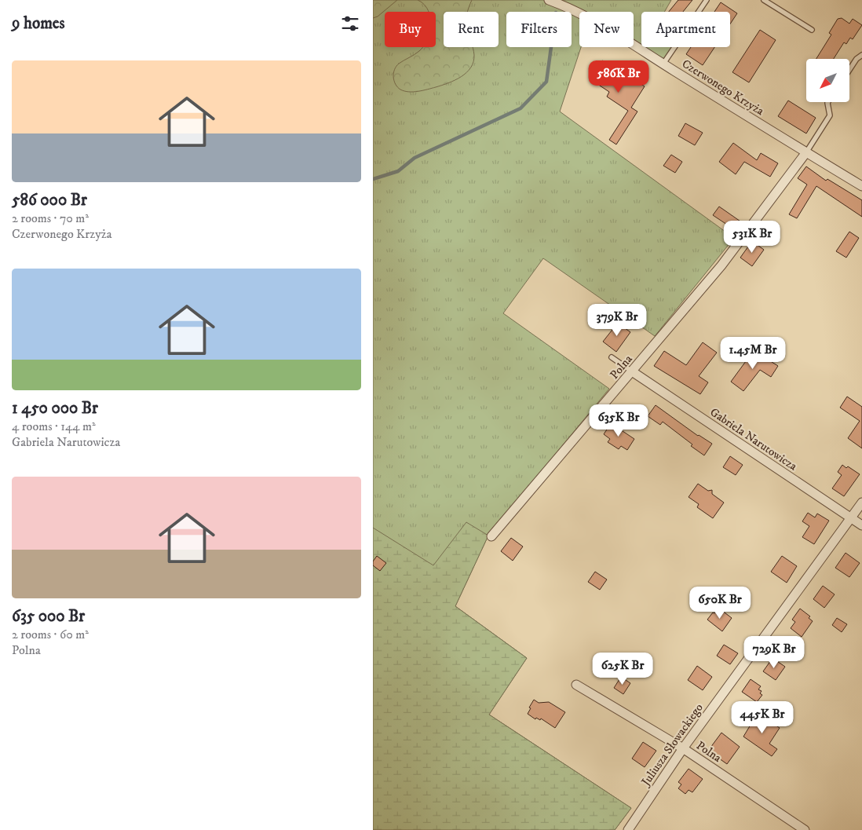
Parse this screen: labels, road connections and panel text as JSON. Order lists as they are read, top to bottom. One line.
{"streets":{"street":["Czerwonego Krzyża","Polna","Gabriela Narutowicza","Juliusza Słowackiego"]},"crossings":[["Czerwonego Krzyża","Polna"],["Polna","Gabriela Narutowicza"],["Polna","Juliusza Słowackiego"],["Gabriela Narutowicza","Juliusza Słowackiego"]],"north":"bottom left","page":{"heading":"9 homes","chip":["Buy","Rent","Filters","New","Apartment"],"list":[{"name":"586 000 Br","note":"2 rooms · 70 m² · Czerwonego Krzyża"},{"name":"1 450 000 Br","note":"4 rooms · 144 m² · Gabriela Narutowicza"},{"name":"635 000 Br","note":"2 rooms · 60 m² · Polna"}],"price":["586K Br","531K Br","379K Br","1.45M Br","635K Br","650K Br","729K Br","625K Br","445K Br"]}}
